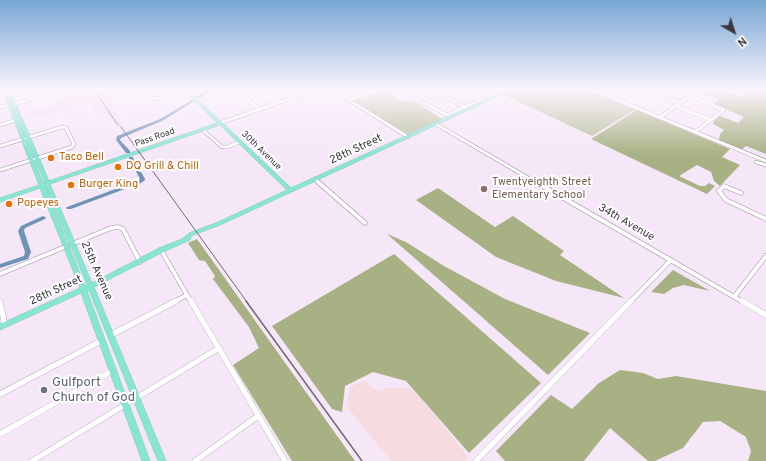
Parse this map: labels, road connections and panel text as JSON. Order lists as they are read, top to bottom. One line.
{"streets":{"main road":["Pass Road","28th Street","30th Avenue","25th Avenue"],"street":["34th Avenue"]},"crossings":[["Pass Road","30th Avenue"],["Pass Road","25th Avenue"],["28th Street","30th Avenue"],["28th Street","34th Avenue"],["28th Street","25th Avenue"]],"places":["Taco Bell","DQ Grill & Chill","Burger King","Twentyeighth Street Elementary School","Popeyes","Gulfport Church of God"],"north":"bottom right"}
